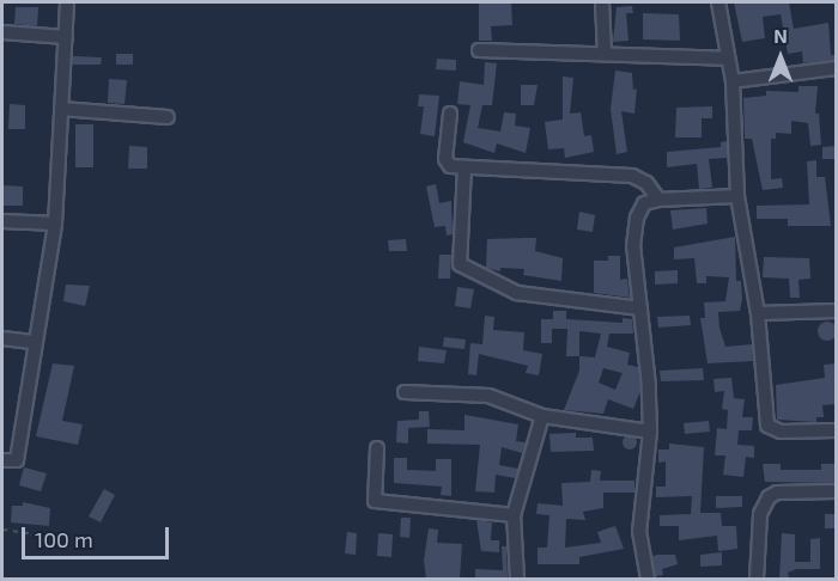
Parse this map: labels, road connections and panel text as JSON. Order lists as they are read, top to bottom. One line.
{"scale_bar":"100 m","north":"top"}
